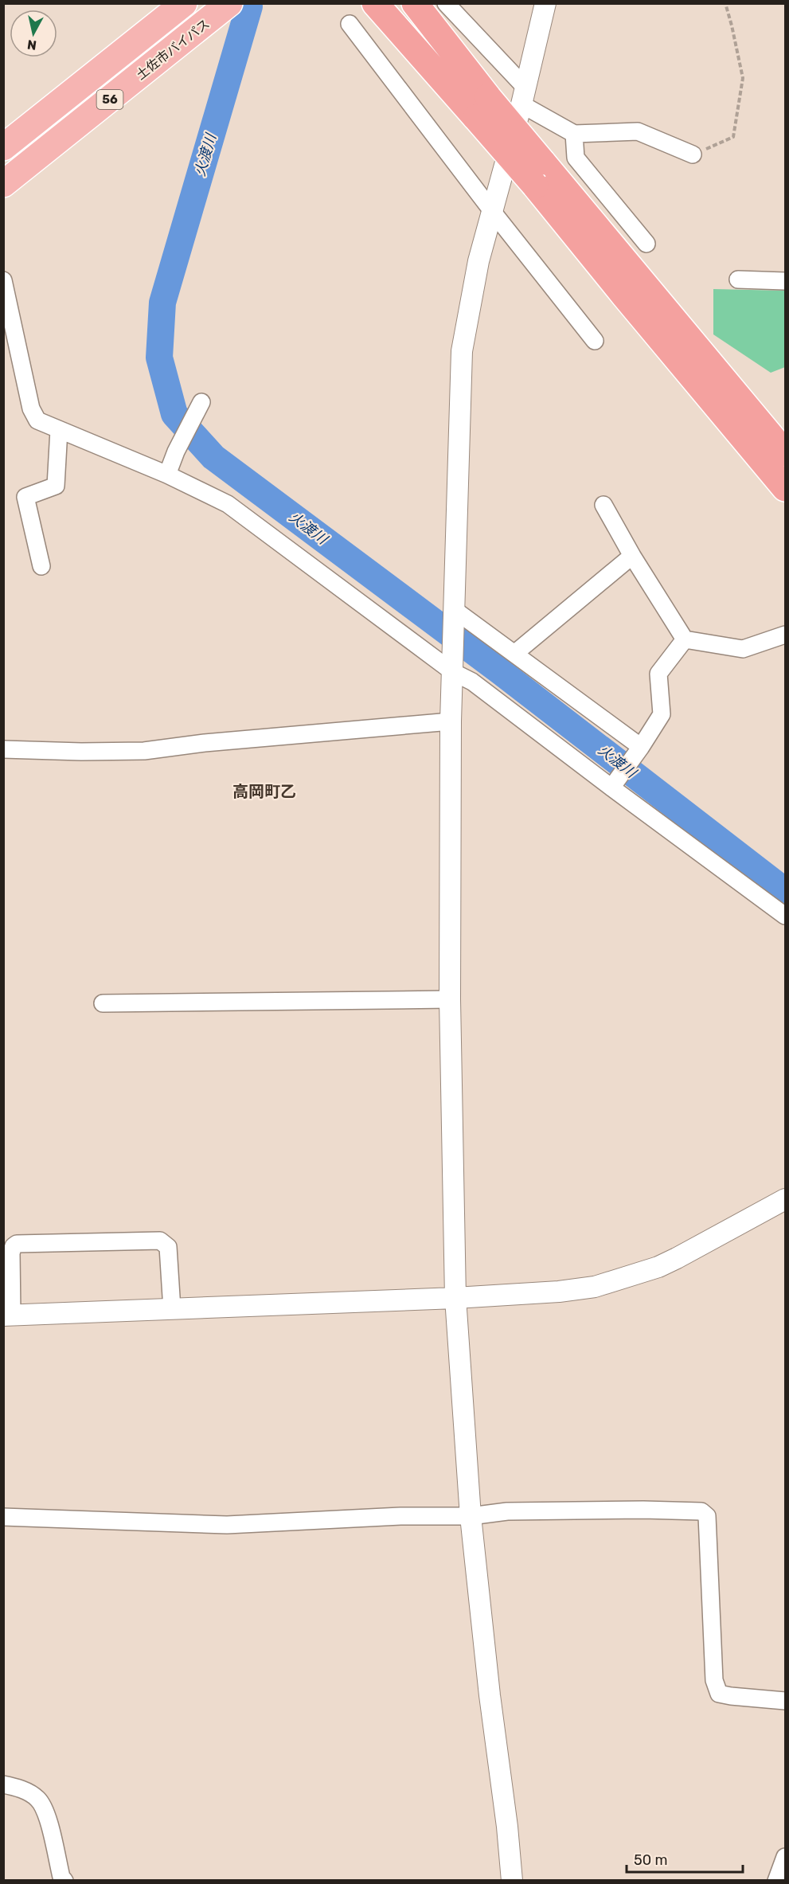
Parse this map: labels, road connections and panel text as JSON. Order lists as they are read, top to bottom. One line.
{"streets":{"highway":["土佐市バイパス","56"]},"districts":["高岡町乙"],"water":["火渡川"],"scale_bar":"50 m","north":"bottom"}
